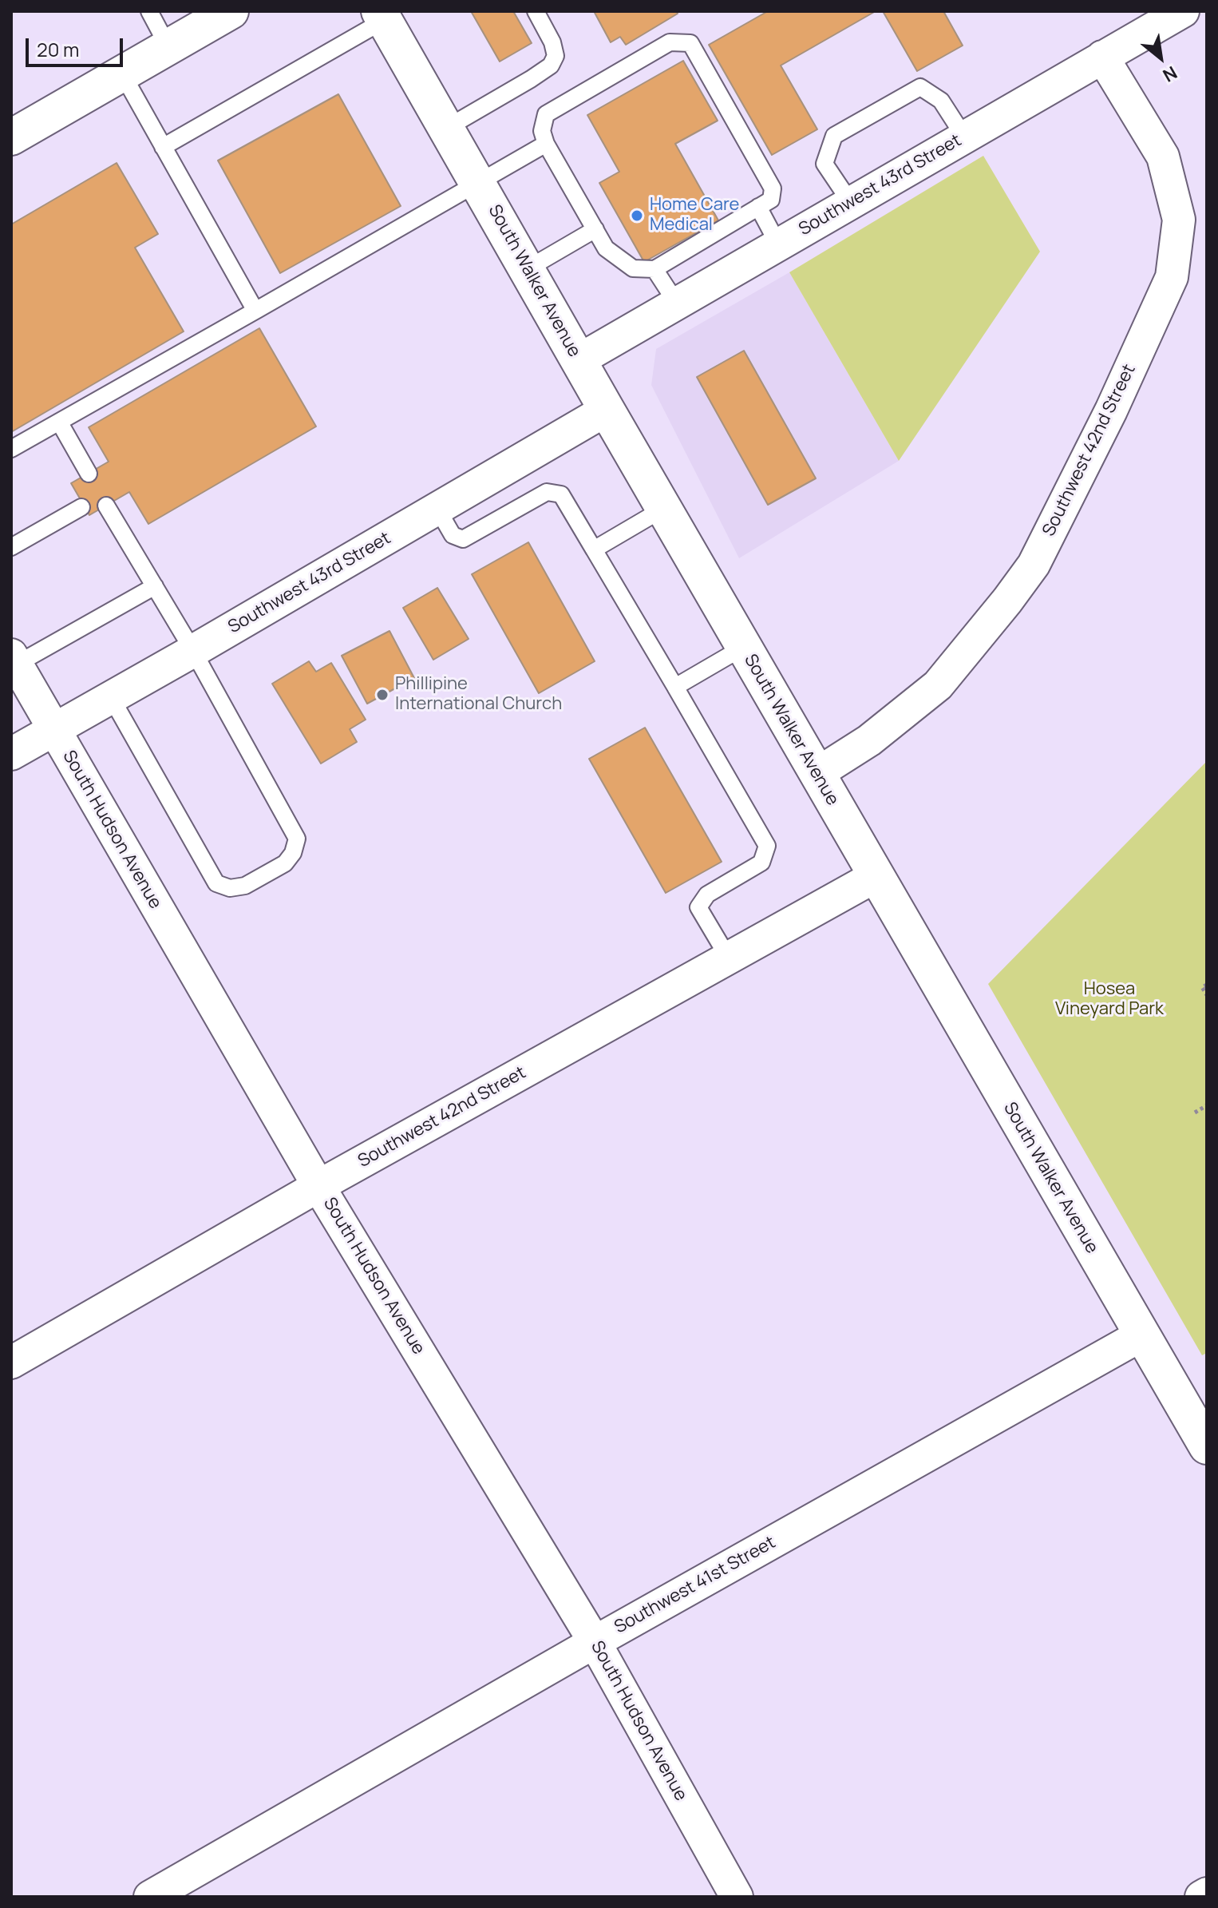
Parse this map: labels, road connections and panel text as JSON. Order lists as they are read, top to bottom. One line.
{"streets":{"main road":["South Walker Avenue"],"street":["Southwest 43rd Street","Southwest 42nd Street","South Hudson Avenue","Southwest 41st Street"]},"crossings":[["Southwest 43rd Street","South Walker Avenue"],["Southwest 43rd Street","Southwest 42nd Street"],["Southwest 43rd Street","South Hudson Avenue"],["South Walker Avenue","Southwest 42nd Street"],["South Walker Avenue","Southwest 41st Street"],["Southwest 42nd Street","South Hudson Avenue"],["South Hudson Avenue","Southwest 41st Street"]],"parks":["Hosea Vineyard Park"],"places":["Home Care Medical","Phillipine International Church"],"scale_bar":"20 m","north":"bottom right"}
